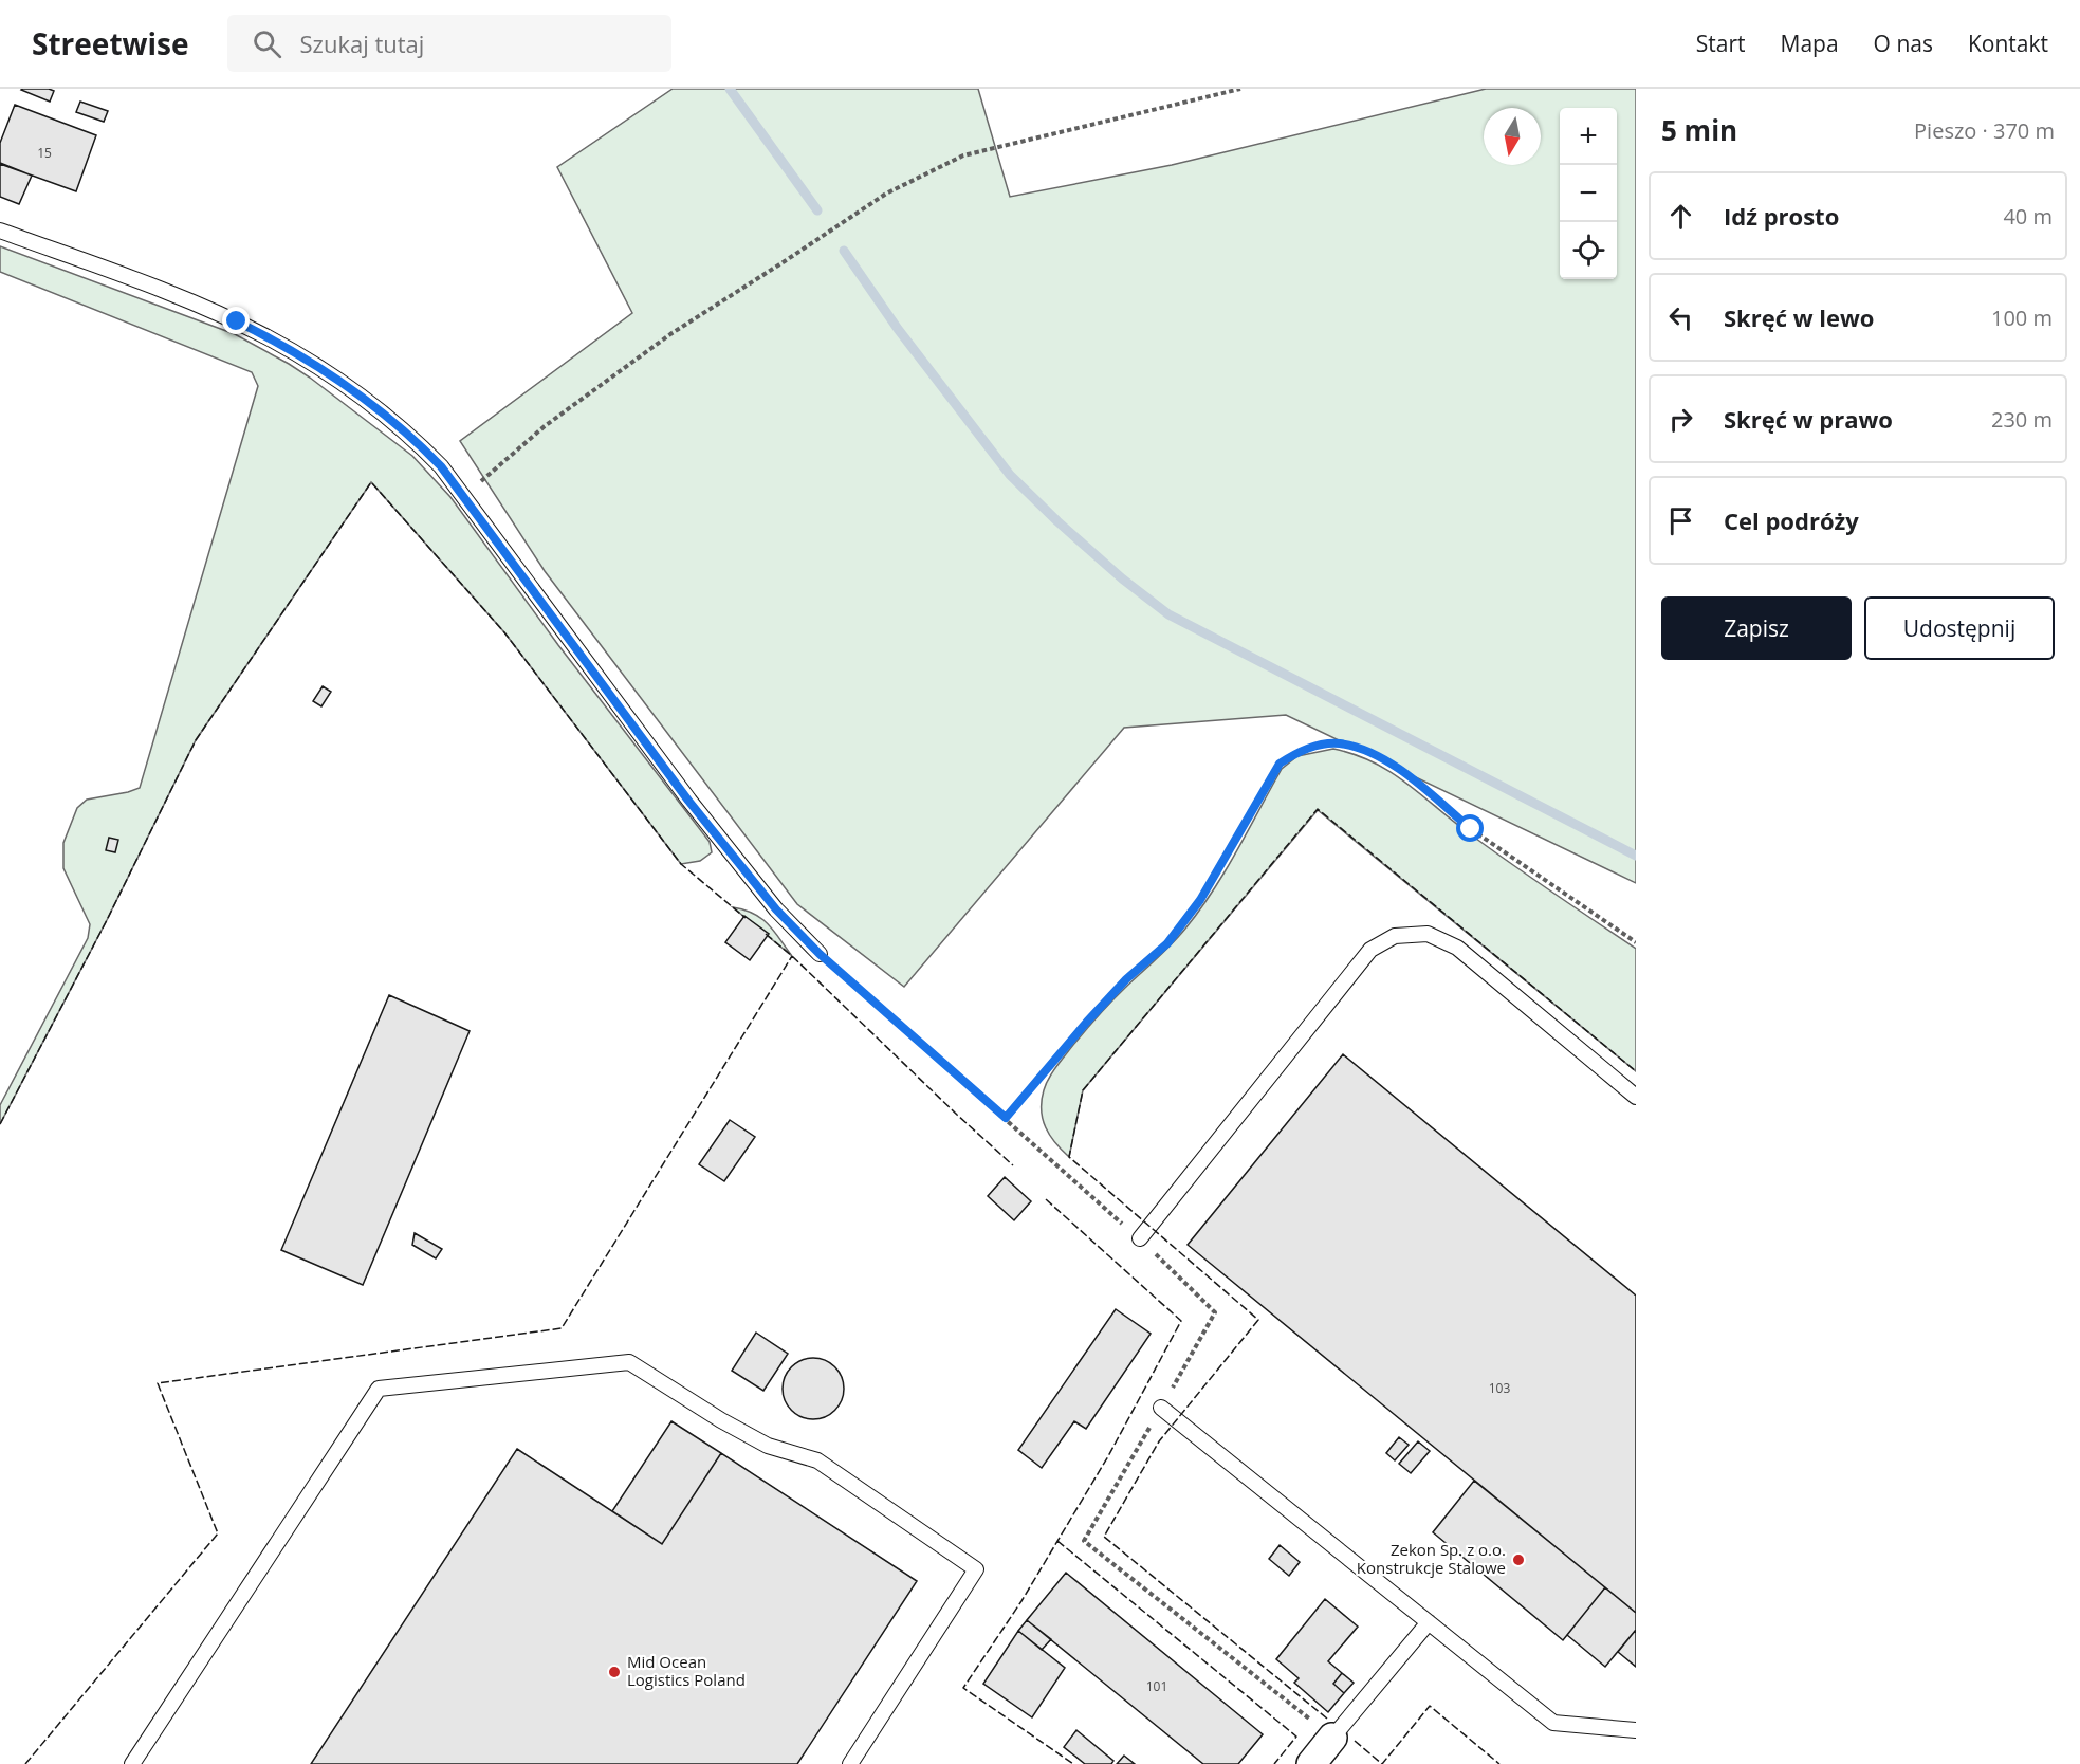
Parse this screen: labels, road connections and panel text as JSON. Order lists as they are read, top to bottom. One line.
{"places":["Zekon Sp. z o.o. Konstrukcje Stalowe","Mid Ocean Logistics Poland"],"house_numbers":["15","103","101"],"north":"bottom","page":{"header":"Streetwise","search":"Szukaj tutaj","nav":["Start","Mapa","O nas","Kontakt"],"heading":["5 min","Pieszo · 370 m"],"map_buttons":["+","−"],"list":[["Idź prosto","40 m"],["Skręć w lewo","100 m"],["Skręć w prawo","230 m"],"Cel podróży"],"buttons":["Zapisz","Udostępnij"]}}
